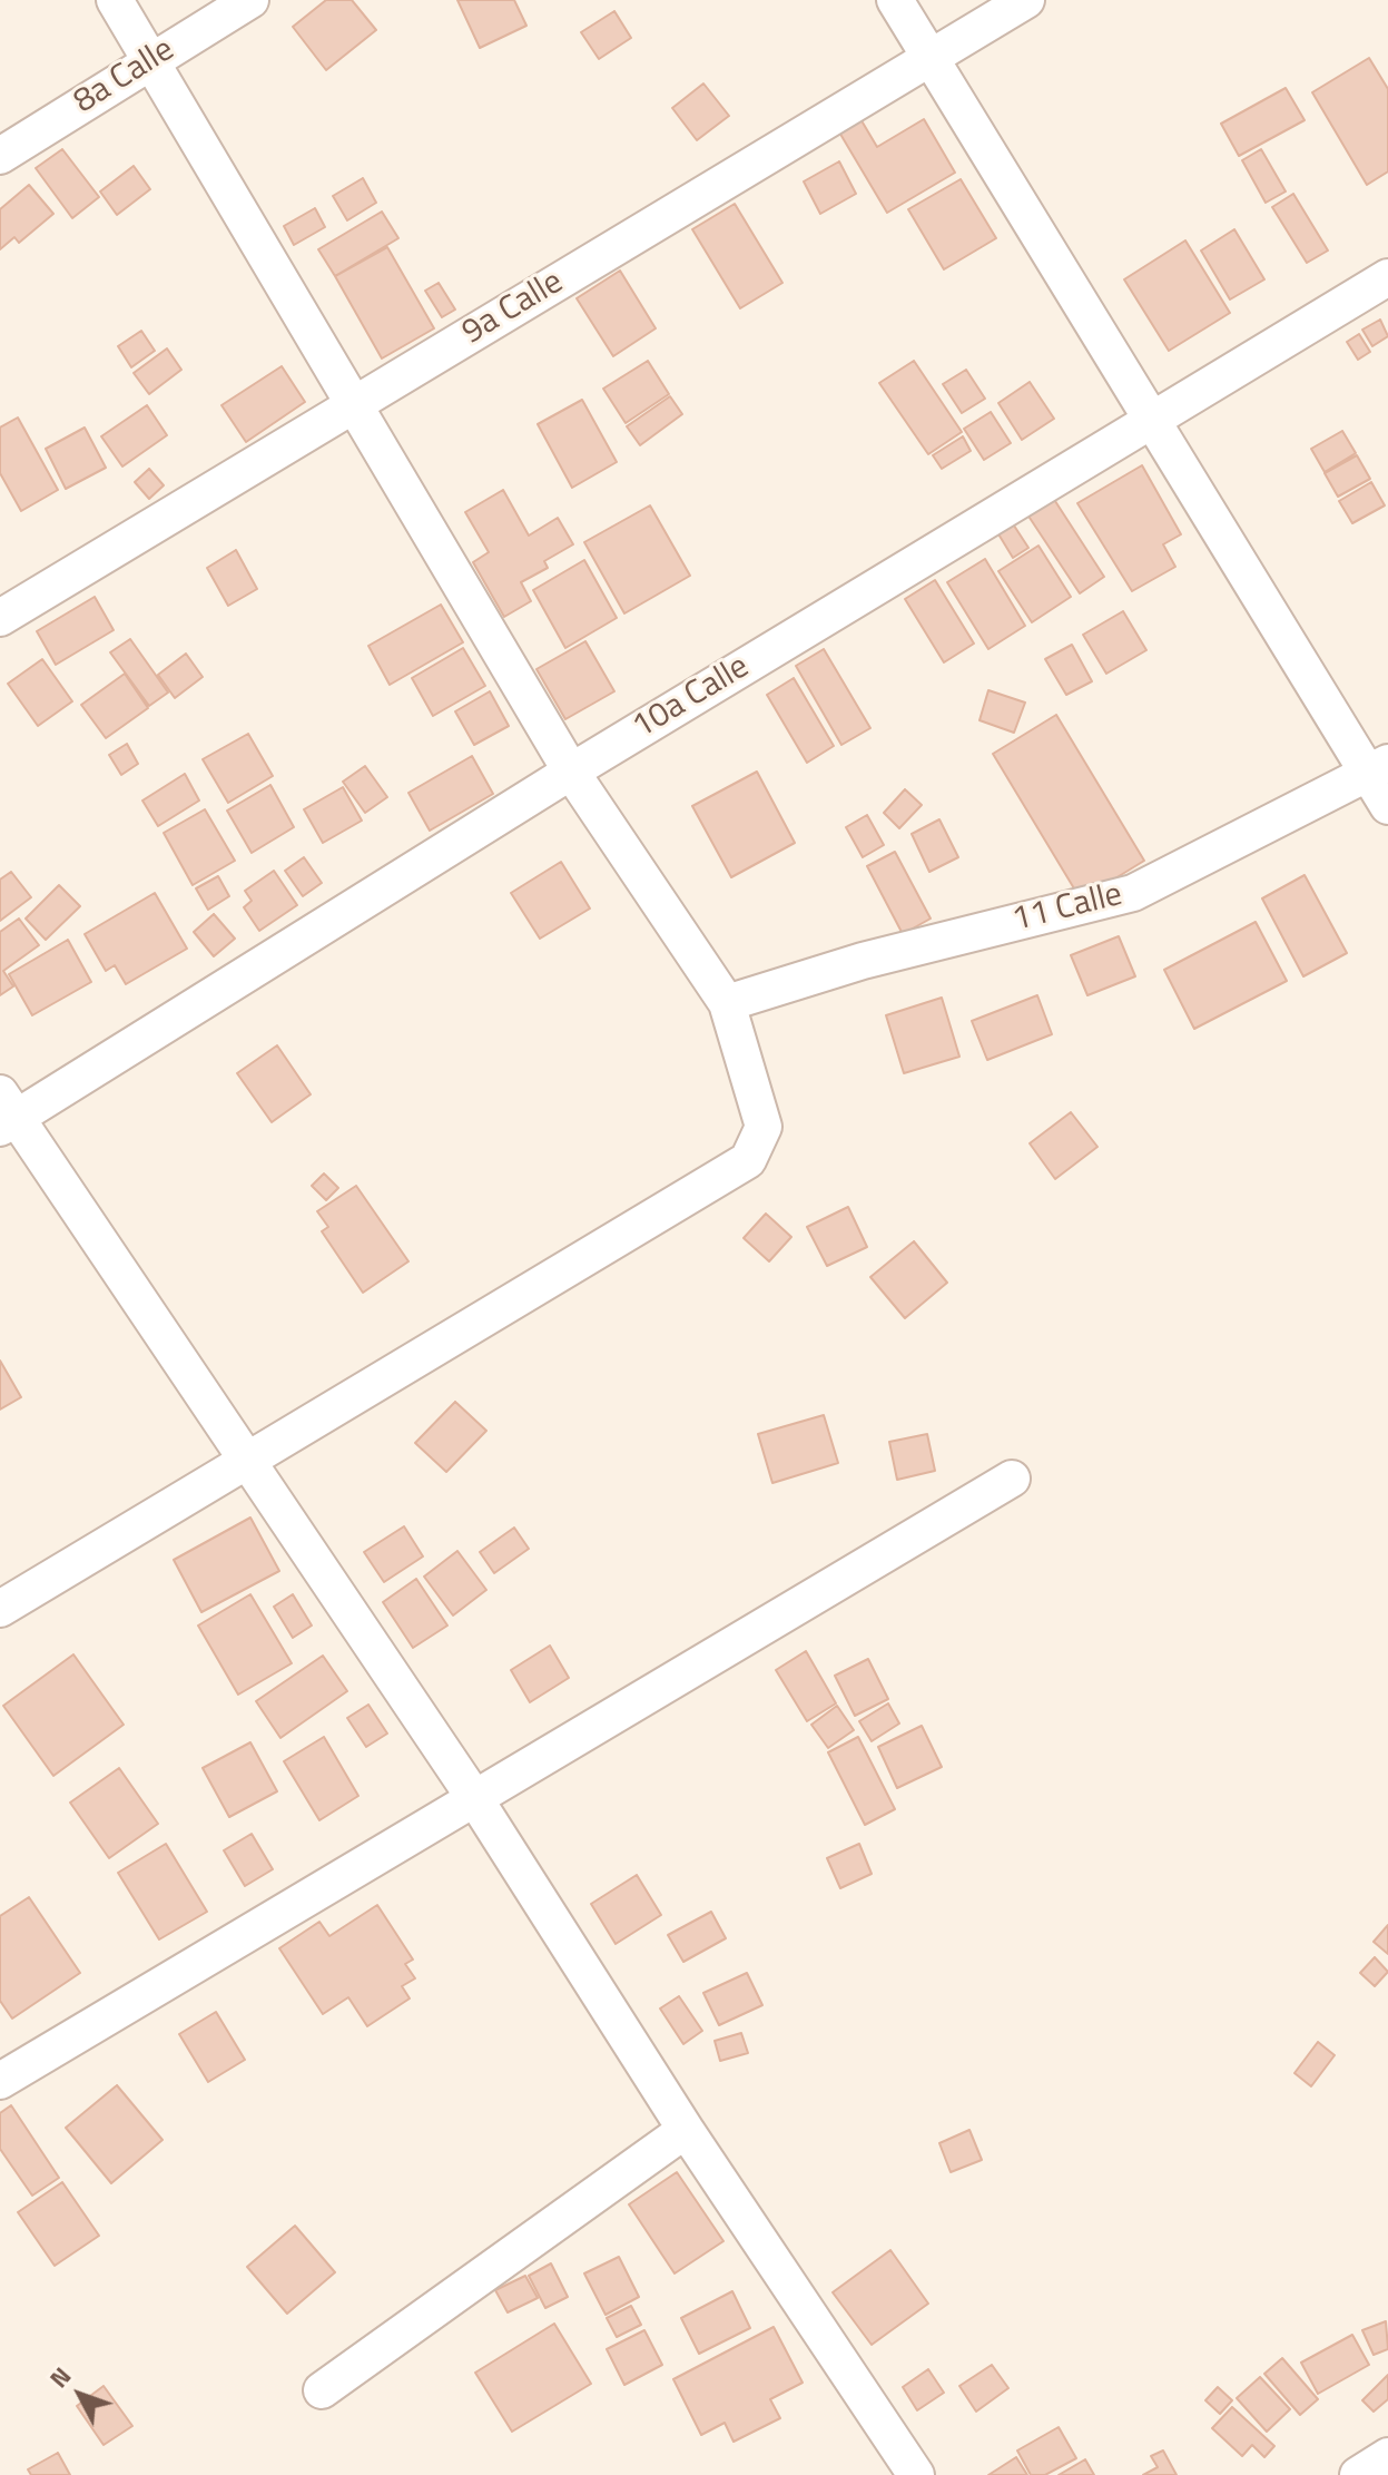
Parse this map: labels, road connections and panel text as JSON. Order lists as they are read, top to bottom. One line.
{"streets":{"street":["8a Calle","9a Calle","10a Calle","11 Calle"]},"north":"top left"}
